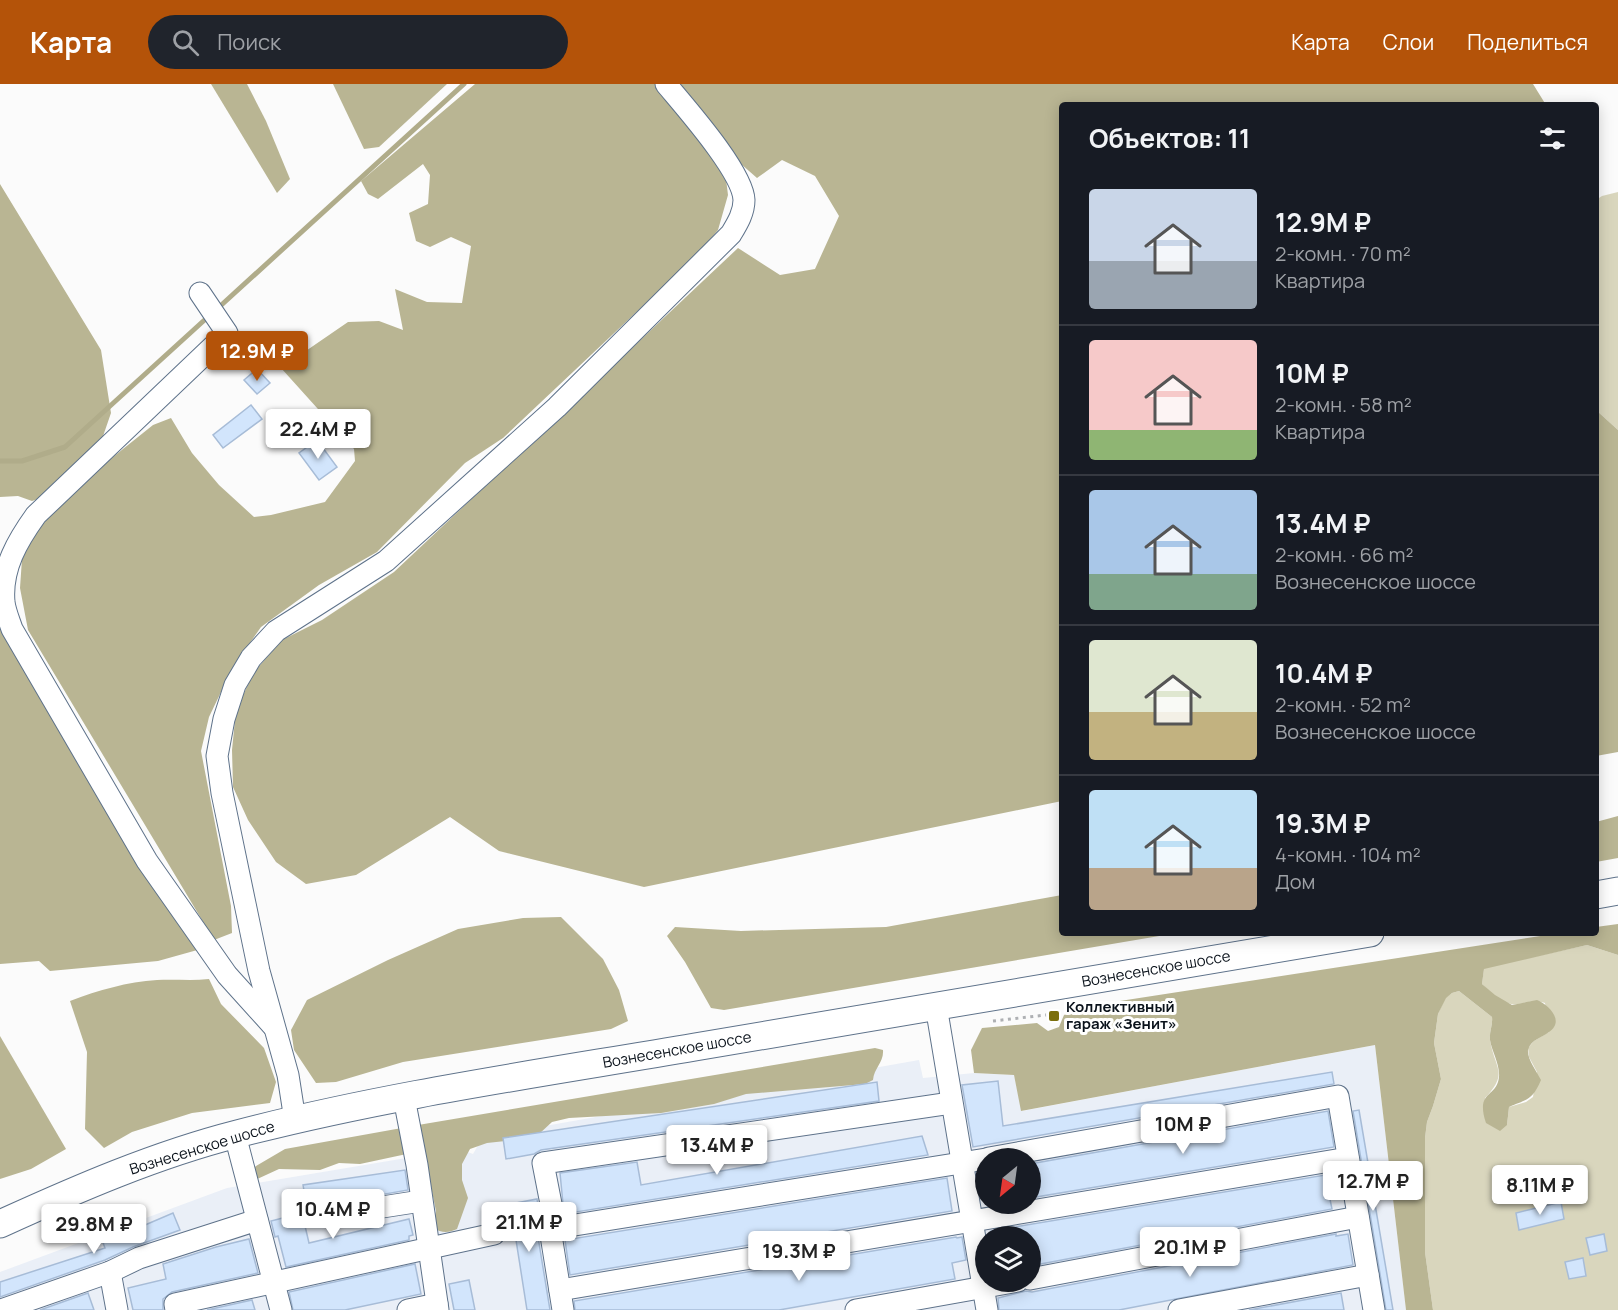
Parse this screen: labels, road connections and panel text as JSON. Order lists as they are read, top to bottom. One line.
{"streets":{"main road":["Вознесенское шоссе"]},"places":{"transit":["Коллективный гараж «Зенит»"]},"north":"bottom left","page":{"header":"Карта","search":"Поиск","nav":["Карта","Слои","Поделиться"],"heading":"Объектов: 11","list":[{"name":"12.9M ₽","note":"2-комн. · 70 m² · Квартира"},{"name":"10M ₽","note":"2-комн. · 58 m² · Квартира"},{"name":"13.4M ₽","note":"2-комн. · 66 m² · Вознесенское шоссе"},{"name":"10.4M ₽","note":"2-комн. · 52 m² · Вознесенское шоссе"},{"name":"19.3M ₽","note":"4-комн. · 104 m² · Дом"}],"price":["12.9M ₽","22.4M ₽","10M ₽","13.4M ₽","12.7M ₽","8.11M ₽","10.4M ₽","21.1M ₽","29.8M ₽","20.1M ₽","19.3M ₽"]}}
